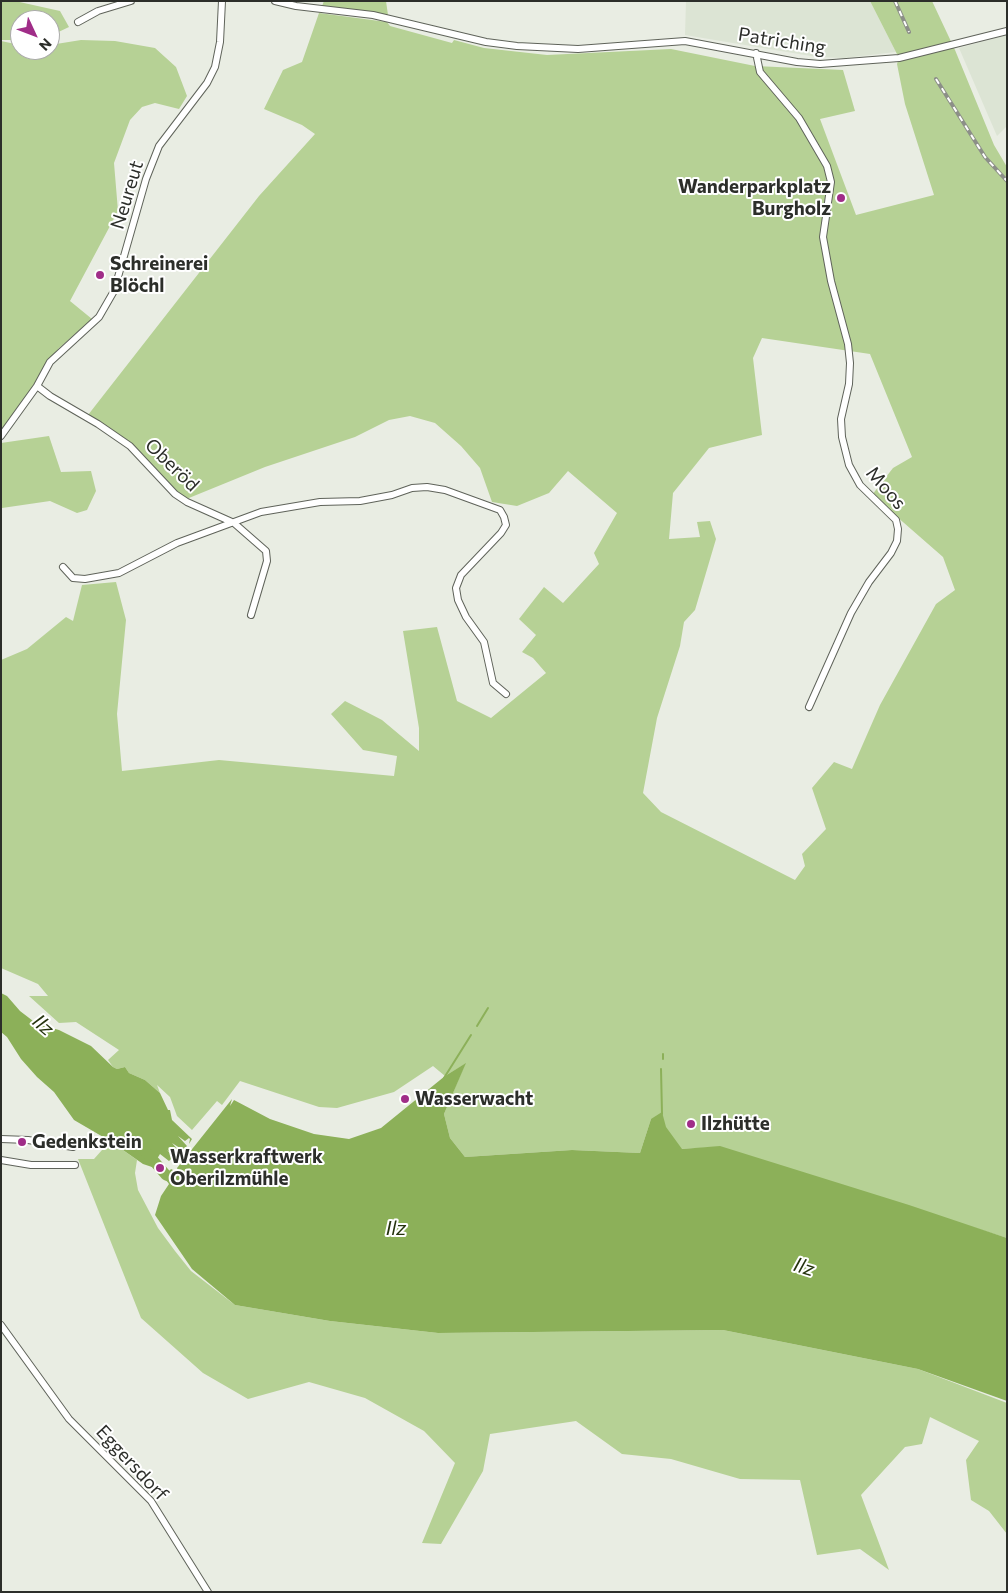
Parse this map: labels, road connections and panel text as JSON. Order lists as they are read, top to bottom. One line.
{"streets":{"street":["Patriching","Neureut","Oberöd","Moos","Eggersdorf"]},"crossings":[["Patriching","Moos"],["Neureut","Oberöd"]],"water":["Ilz"],"places":["Wanderparkplatz Burgholz","Schreinerei Blöchl","Wasserwacht","Ilzhütte","Gedenkstein","Wasserkraftwerk Oberilzmühle"],"north":"bottom right"}
